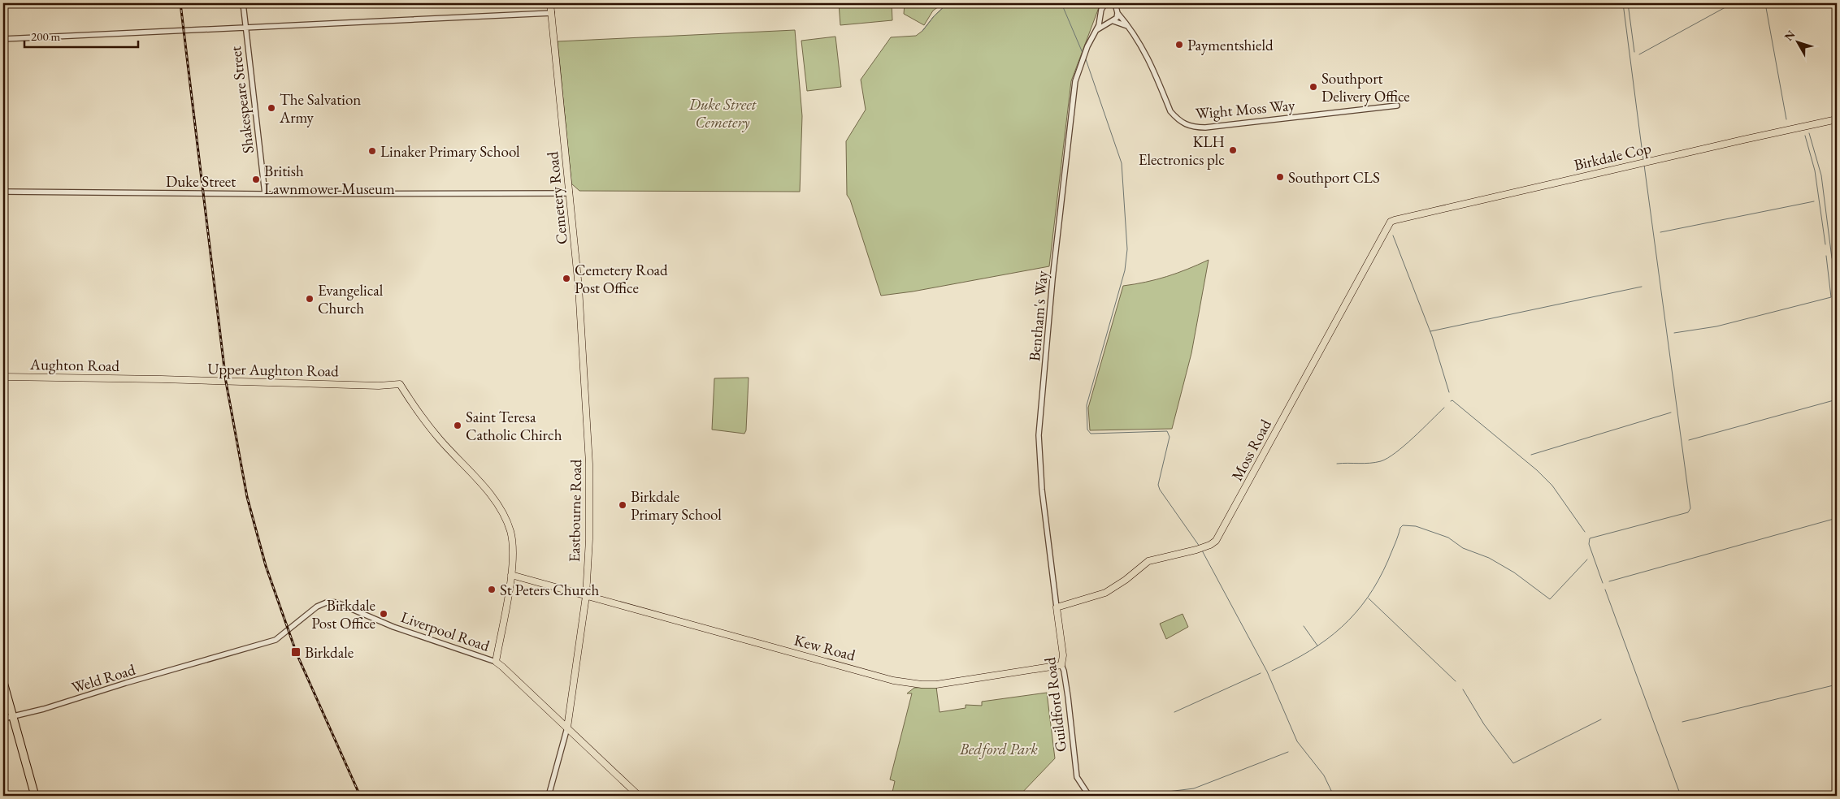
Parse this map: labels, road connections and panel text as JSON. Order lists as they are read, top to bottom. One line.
{"streets":{"main road":["Birkdale Cop","Cemetery Road","Aughton Road","Upper Aughton Road","Moss Road","Eastbourne Road","Liverpool Road","Kew Road","Guildford Road"],"street":["Shakespeare Street","Wight Moss Way","Duke Street","Bentham's Way","Weld Road"]},"crossings":[["Shakespeare Street","Duke Street"],["Wight Moss Way","Bentham's Way"],["Birkdale Cop","Moss Road"],["Duke Street","Cemetery Road"],["Cemetery Road","Eastbourne Road"],["Bentham's Way","Moss Road"],["Bentham's Way","Guildford Road"],["Aughton Road","Upper Aughton Road"],["Upper Aughton Road","Kew Road"],["Moss Road","Guildford Road"],["Eastbourne Road","Liverpool Road"],["Eastbourne Road","Kew Road"],["Liverpool Road","Weld Road"],["Kew Road","Guildford Road"]],"parks":["Duke Street Cemetery","Bedford Park"],"places":{"other":["Paymentshield","Southport Delivery Office","The Salvation Army","KLH Electronics plc","Linaker Primary School","Southport CLS","British Lawnmower Museum","Cemetery Road Post Office","Evangelical Church","Saint Teresa Catholic Chirch","Birkdale Primary School","St Peters Church","Birkdale Post Office"],"transit":["Birkdale"]},"scale_bar":"200 m","north":"top left"}
